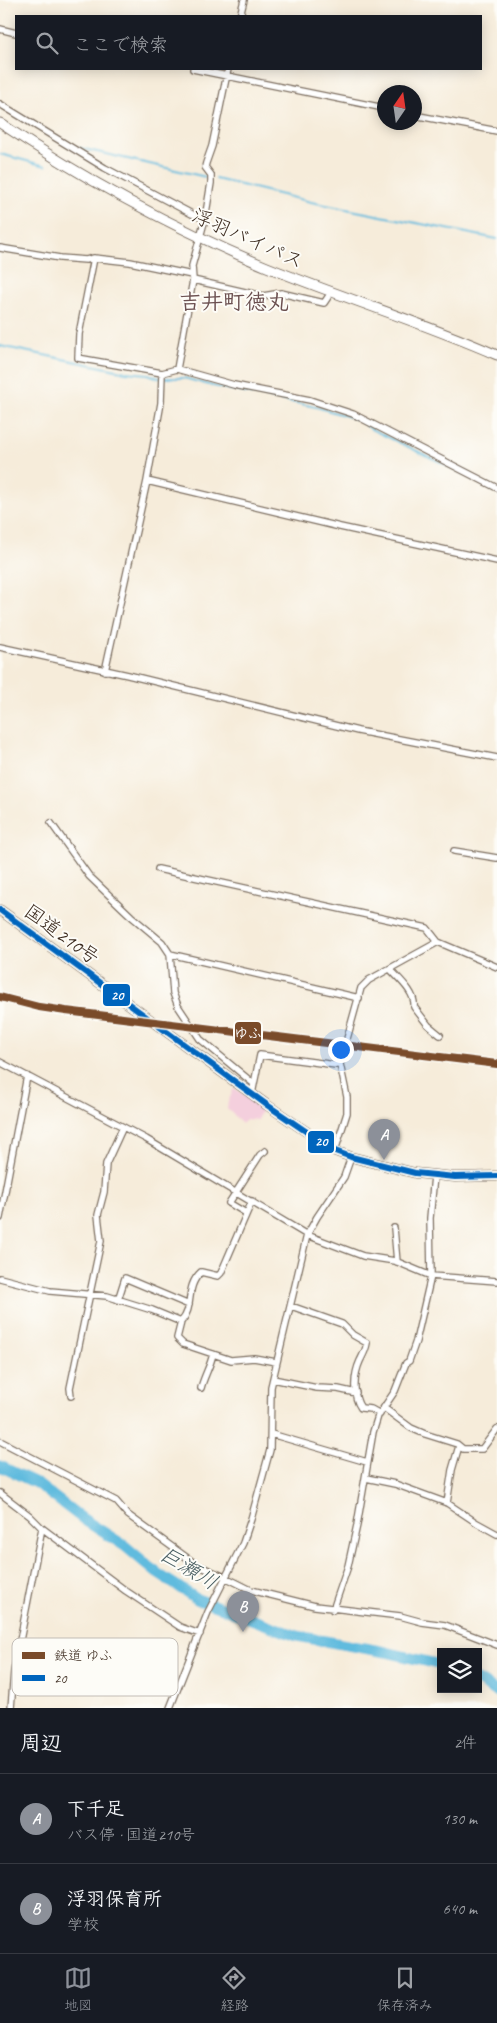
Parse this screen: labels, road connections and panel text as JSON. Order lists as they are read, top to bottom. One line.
{"streets":{"highway":["浮羽バイパス","国道210号"]},"districts":["吉井町徳丸"],"water":["巨瀬川"],"lines":["transit line 20","rail line ゆふ"],"legend":["鉄道 ゆふ","20"],"north":"top","page":{"search":"ここで検索","pins":["A","B"],"heading":["周辺","2件"],"list":[{"mark":"A","name":"下千足","note":"バス停 · 国道210号","value":"130 m"},{"mark":"B","name":"浮羽保育所","note":"学校","value":"640 m"}],"nav":["地図","経路","保存済み"]}}
